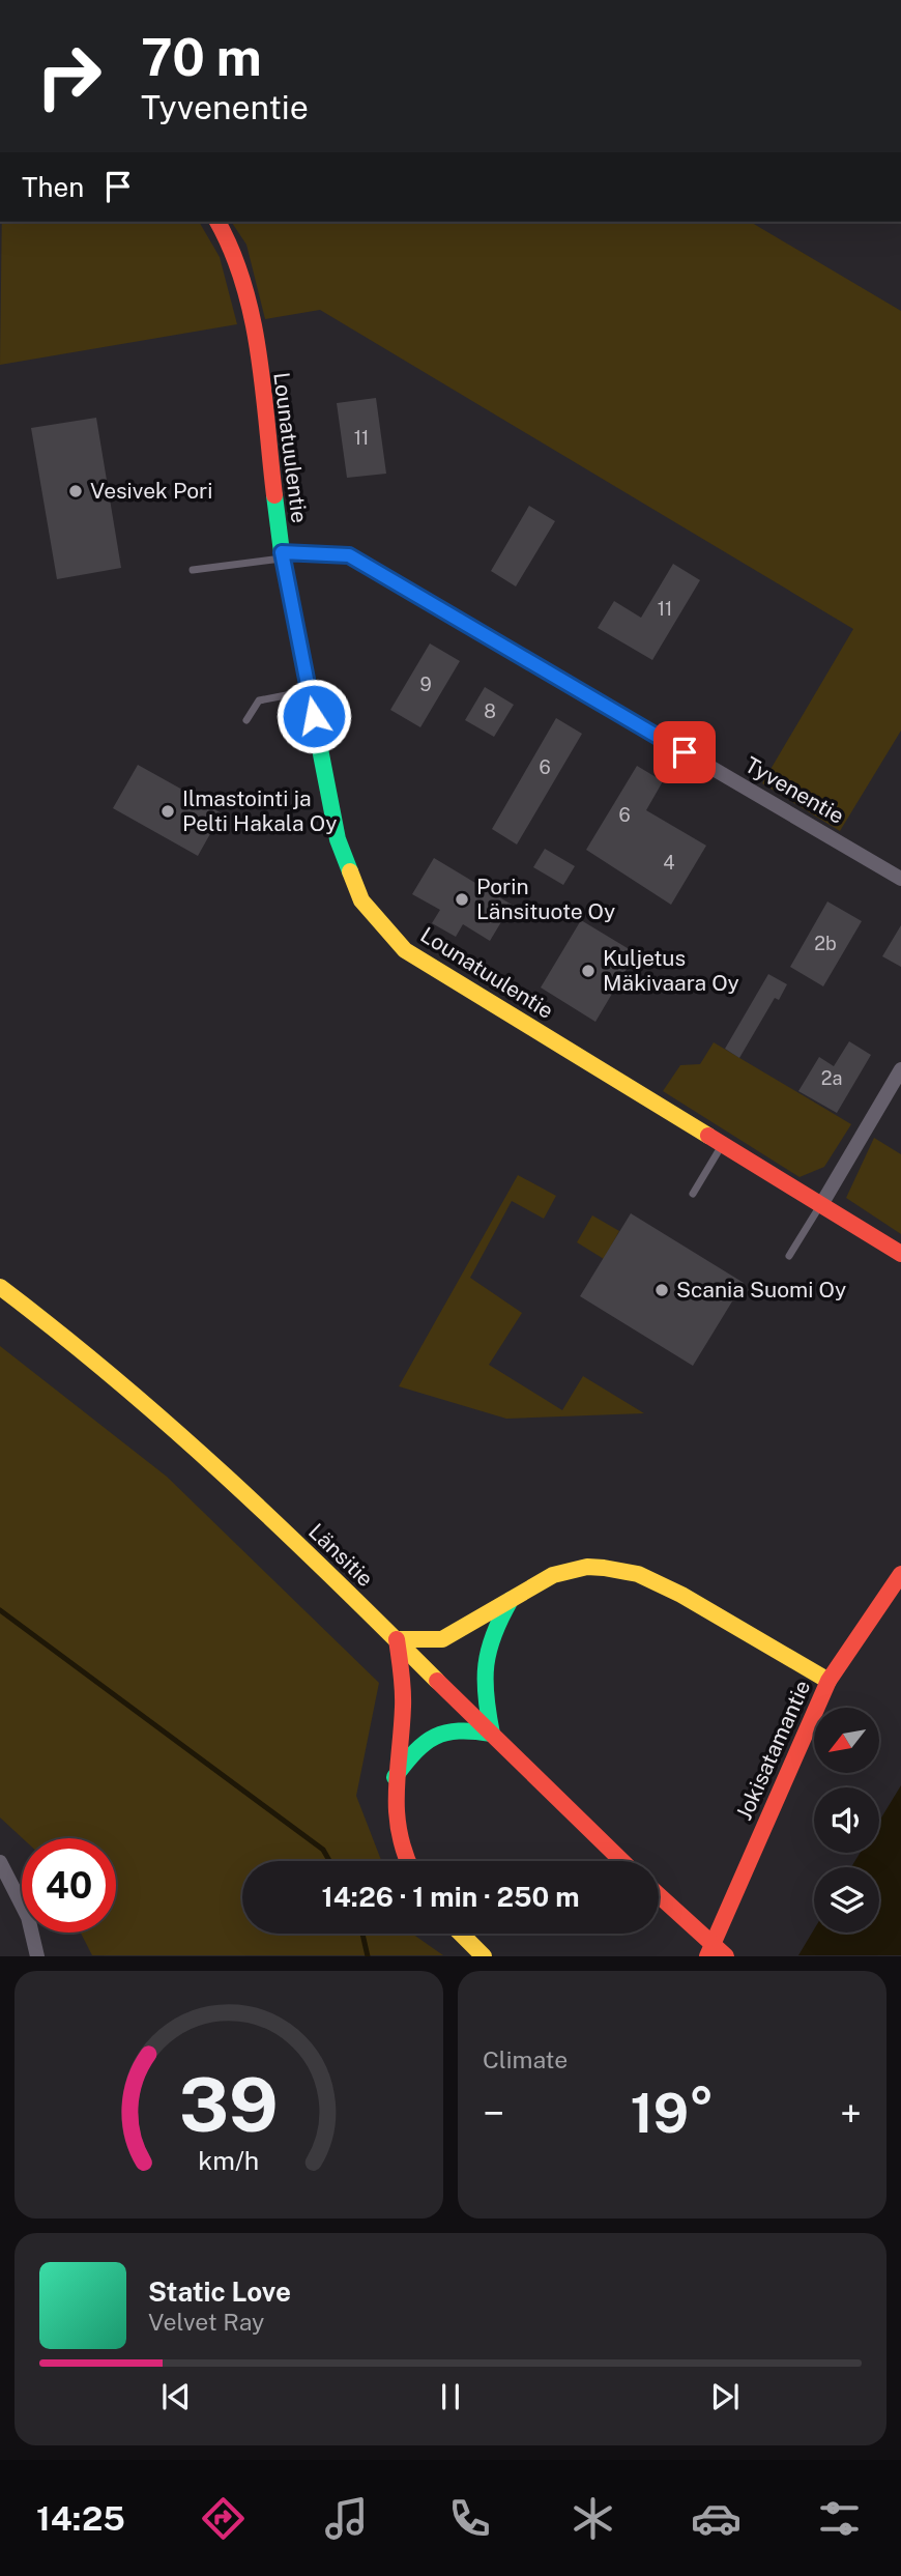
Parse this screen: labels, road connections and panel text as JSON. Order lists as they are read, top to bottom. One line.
{"streets":{"main road":["Lounatuulentie","Länsitie","Jokisatamantie"],"street":["Tyvenentie"]},"crossings":[["Lounatuulentie","Tyvenentie"]],"places":["Vesivek Pori","Ilmastointi ja Pelti Hakala Oy","Porin Länsituote Oy","Kuljetus Mäkivaara Oy","Scania Suomi Oy"],"house_numbers":["11","11","9","8","6","6","4","2b","2a"],"north":"bottom left","page":{"turn":["70 m","Tyvenentie"],"then":"Then","limit":"40","trip":"14:26 · 1 min · 250 m","tile":"Climate","heat":["−","19°","+"],"song":["Static Love","Velvet Ray"],"tabs":"14:25","gauge":["39","km/h"]}}
